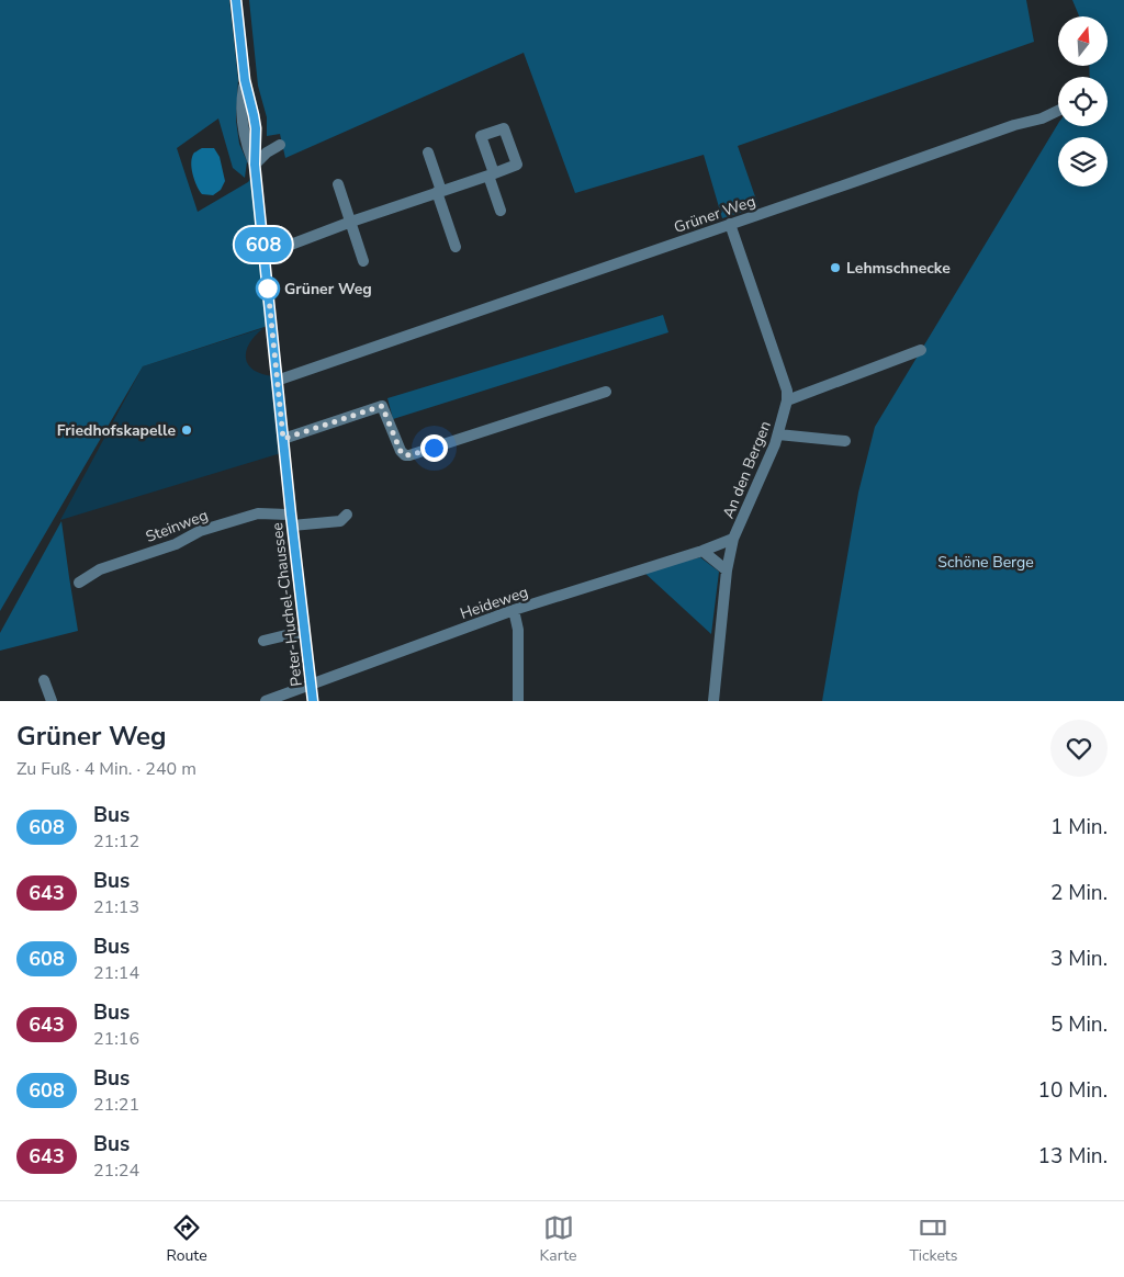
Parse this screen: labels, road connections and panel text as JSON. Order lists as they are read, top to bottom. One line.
{"streets":{"street":["Grüner Weg","An den Bergen","Steinweg","Heideweg","Peter-Huchel-Chaussee"]},"crossings":[["Grüner Weg","An den Bergen"],["Grüner Weg","Peter-Huchel-Chaussee"],["An den Bergen","Heideweg"],["Steinweg","Peter-Huchel-Chaussee"],["Heideweg","Peter-Huchel-Chaussee"]],"parks":["Schöne Berge"],"places":["Lehmschnecke","Grüner Weg","Friedhofskapelle"],"lines":["bus line 608"],"north":"top","page":{"on_map":"608","heading":["Grüner Weg","Zu Fuß · 4 Min. · 240 m"],"list":[{"mark":"608","name":"Bus","note":"21:12","value":"1 Min."},{"mark":"643","name":"Bus","note":"21:13","value":"2 Min."},{"mark":"608","name":"Bus","note":"21:14","value":"3 Min."},{"mark":"643","name":"Bus","note":"21:16","value":"5 Min."},{"mark":"608","name":"Bus","note":"21:21","value":"10 Min."},{"mark":"643","name":"Bus","note":"21:24","value":"13 Min."}],"tabs":["Route","Karte","Tickets"]}}
